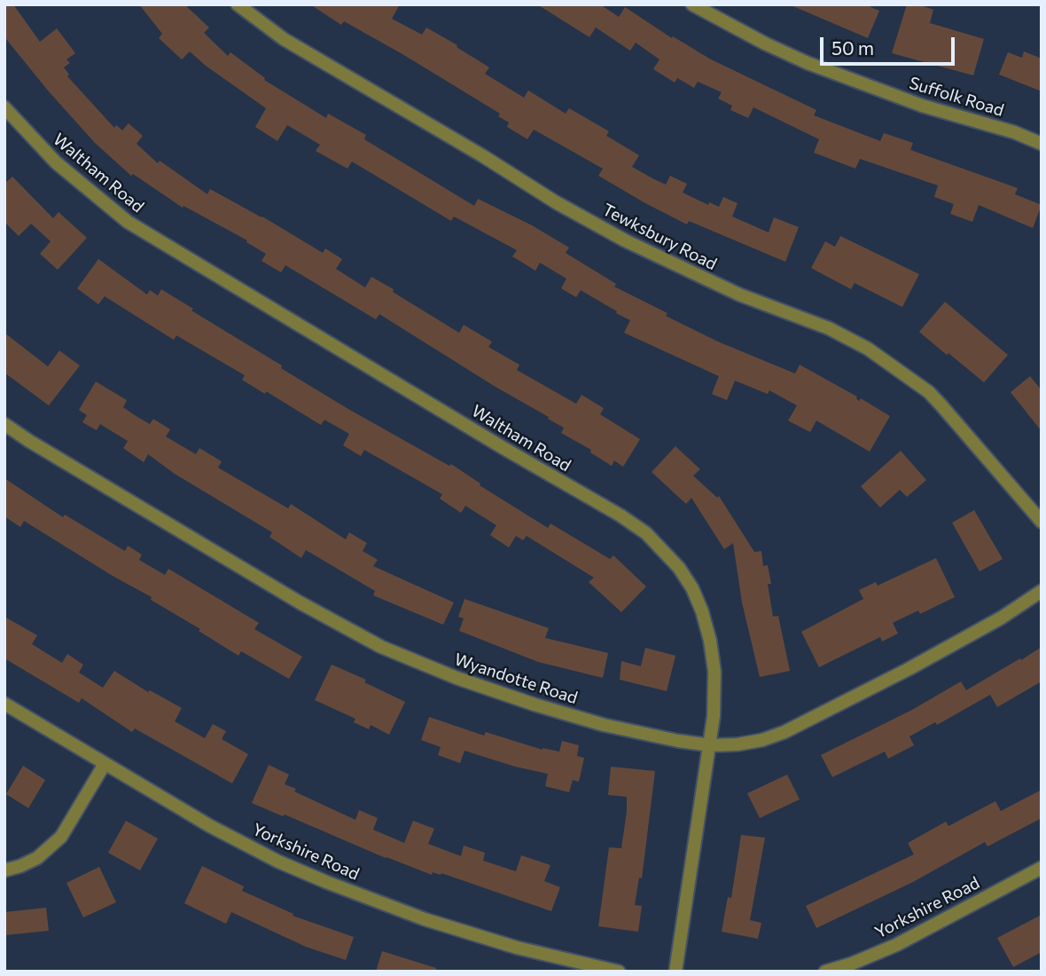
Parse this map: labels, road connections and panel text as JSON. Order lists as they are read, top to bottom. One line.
{"streets":{"street":["Suffolk Road","Waltham Road","Tewksbury Road","Wyandotte Road","Yorkshire Road"]},"crossings":[["Waltham Road","Wyandotte Road"]],"scale_bar":"50 m"}
